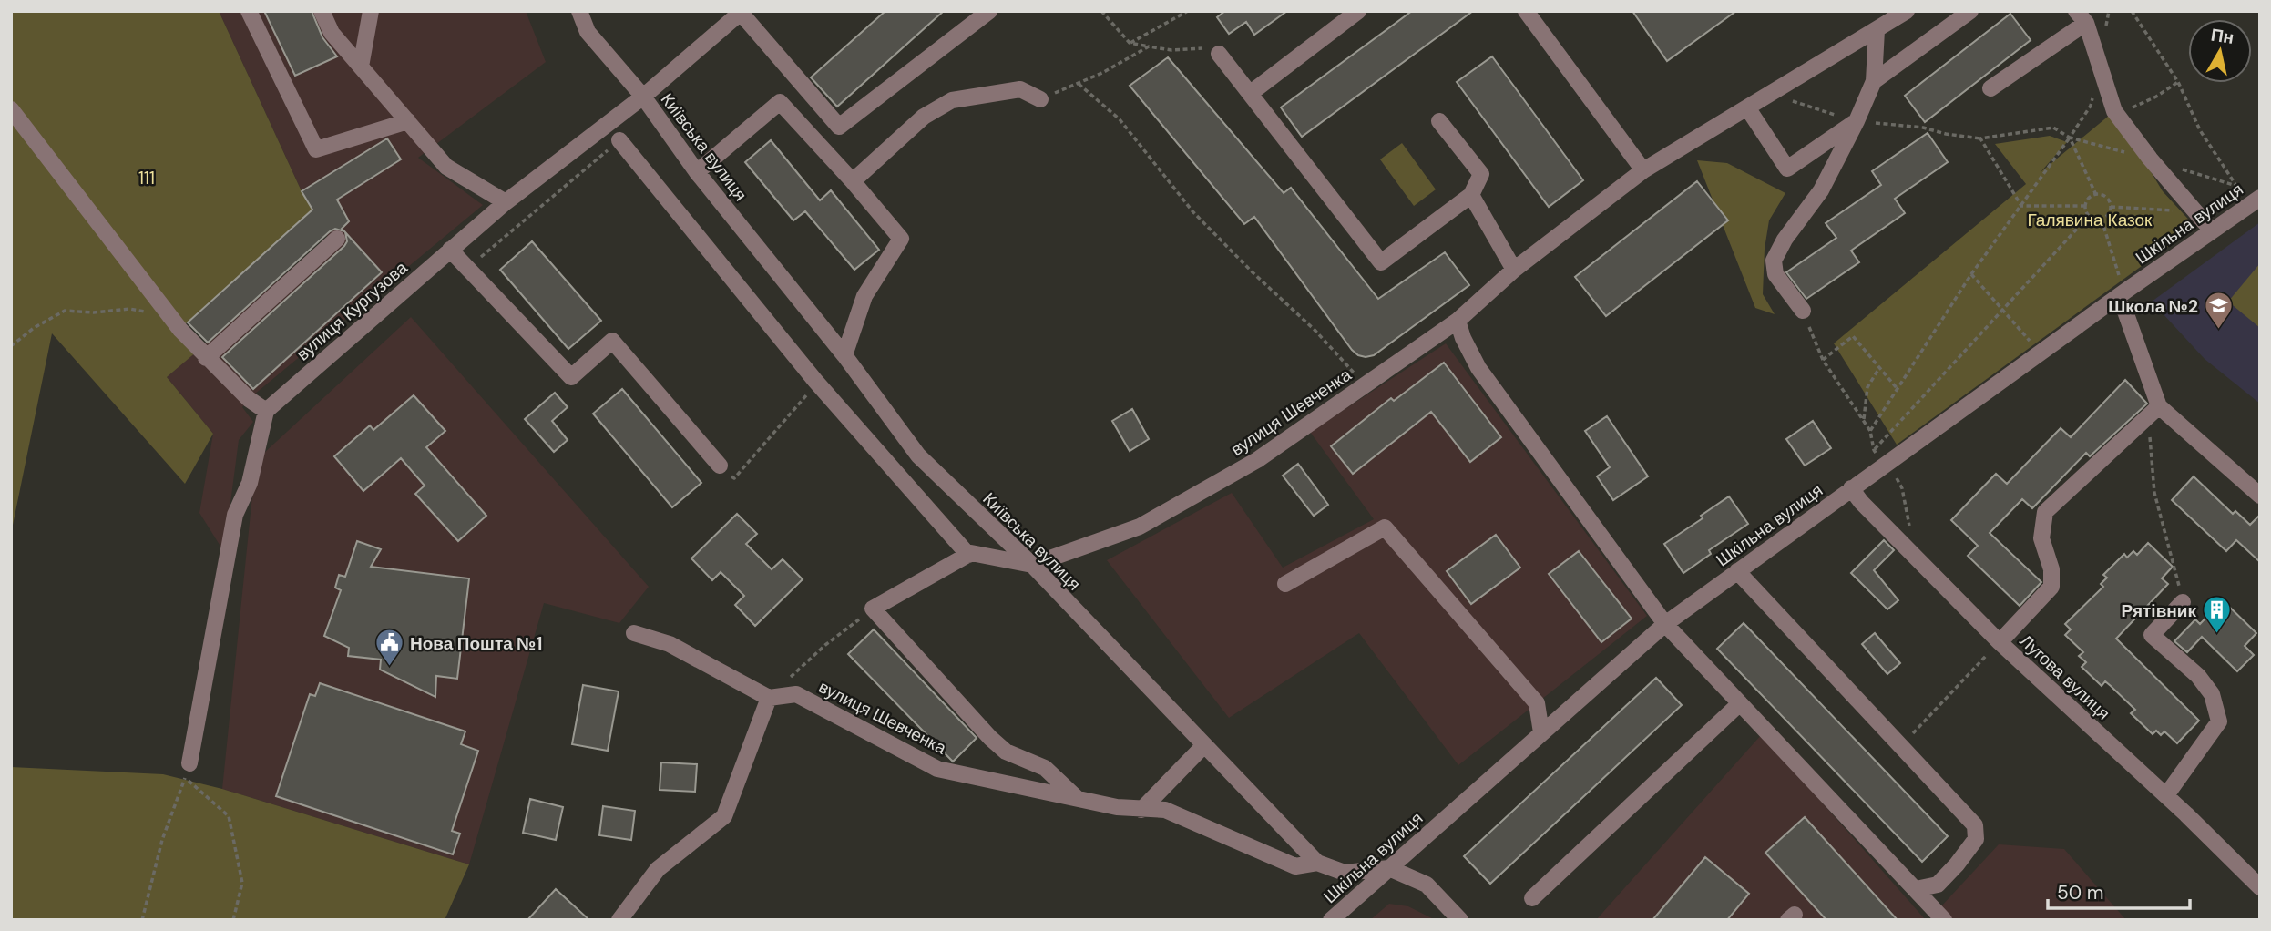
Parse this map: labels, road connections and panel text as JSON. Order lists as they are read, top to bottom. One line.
{"streets":{"street":["Київська вулиця","Шкільна вулиця","вулиця Кургузова","вулиця Шевченка","Лугова вулиця"]},"crossings":[["Київська вулиця","Шкільна вулиця"],["Київська вулиця","вулиця Кургузова"],["Київська вулиця","вулиця Шевченка"],["Шкільна вулиця","Лугова вулиця"]],"parks":["111","Галявина Казок"],"places":{"school or university":["Школа №2"],"building":["Рятівник"],"public building":["Нова Пошта №1"]},"scale_bar":"50 m","north":"top"}
